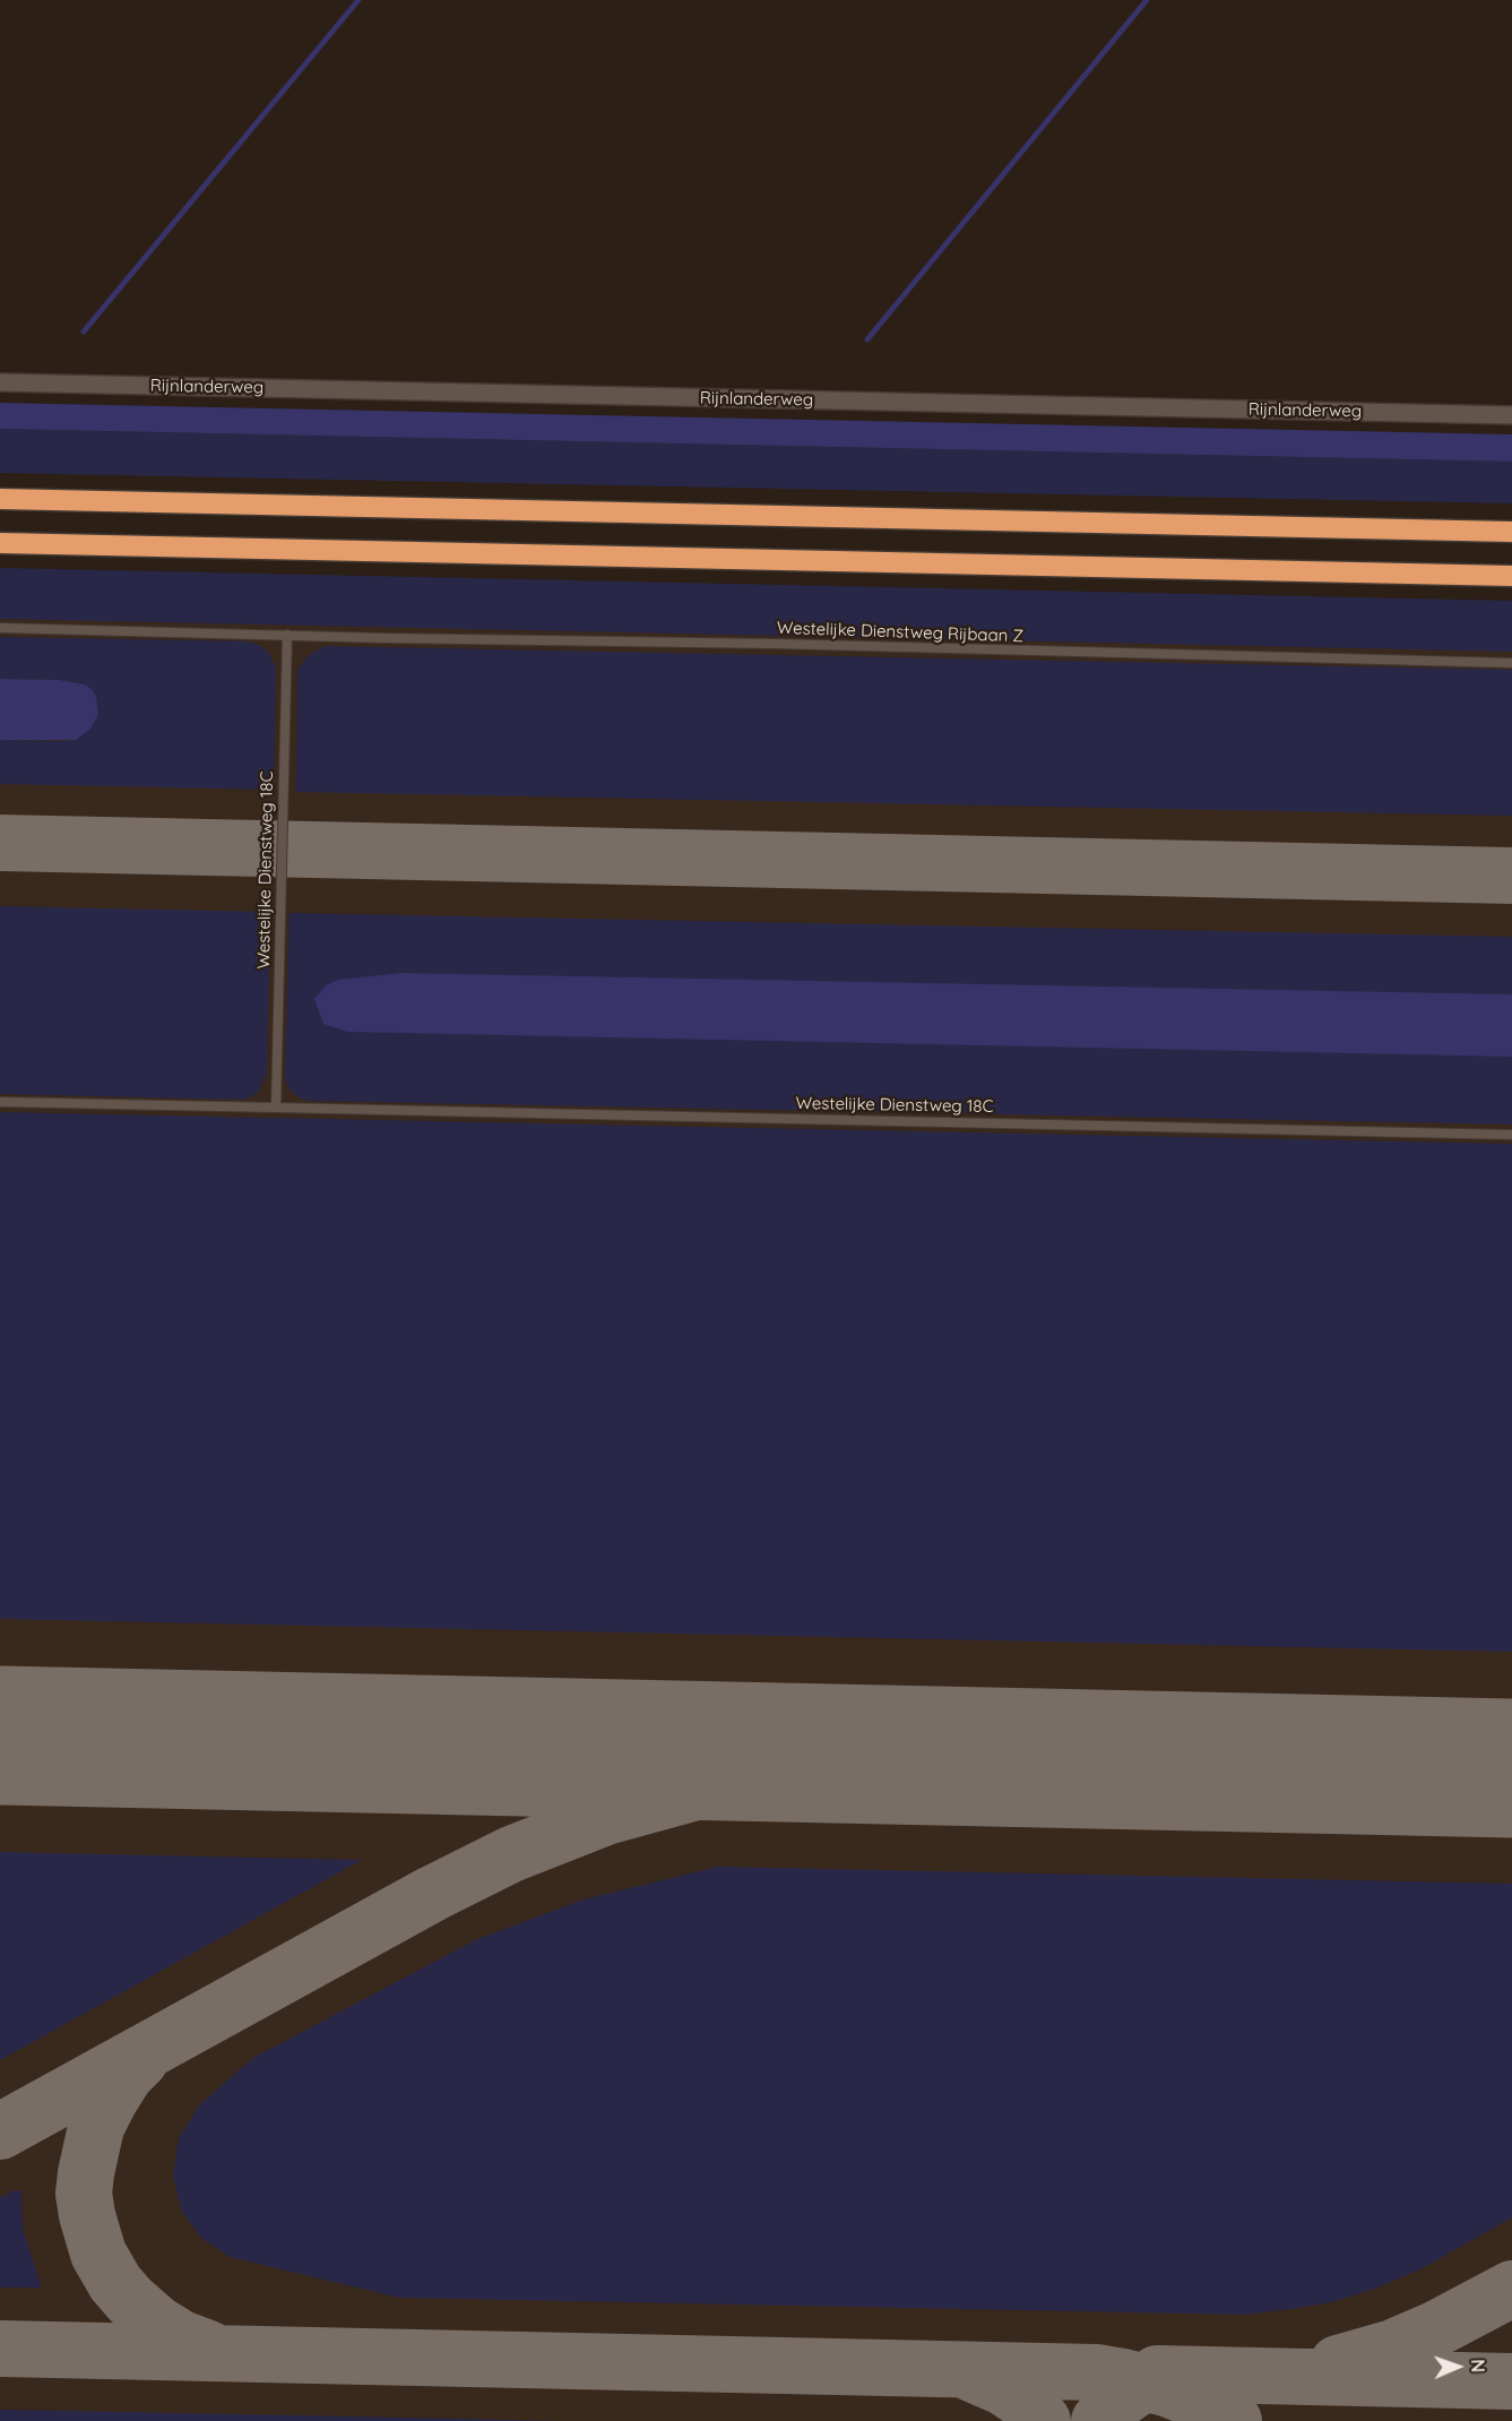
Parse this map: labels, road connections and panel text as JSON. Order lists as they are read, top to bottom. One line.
{"streets":{"street":["Rijnlanderweg"],"lane":["Westelijke Dienstweg Rijbaan Z","Westelijke Dienstweg 18C"]},"crossings":[["Westelijke Dienstweg Rijbaan Z","Westelijke Dienstweg 18C"]],"north":"right"}
